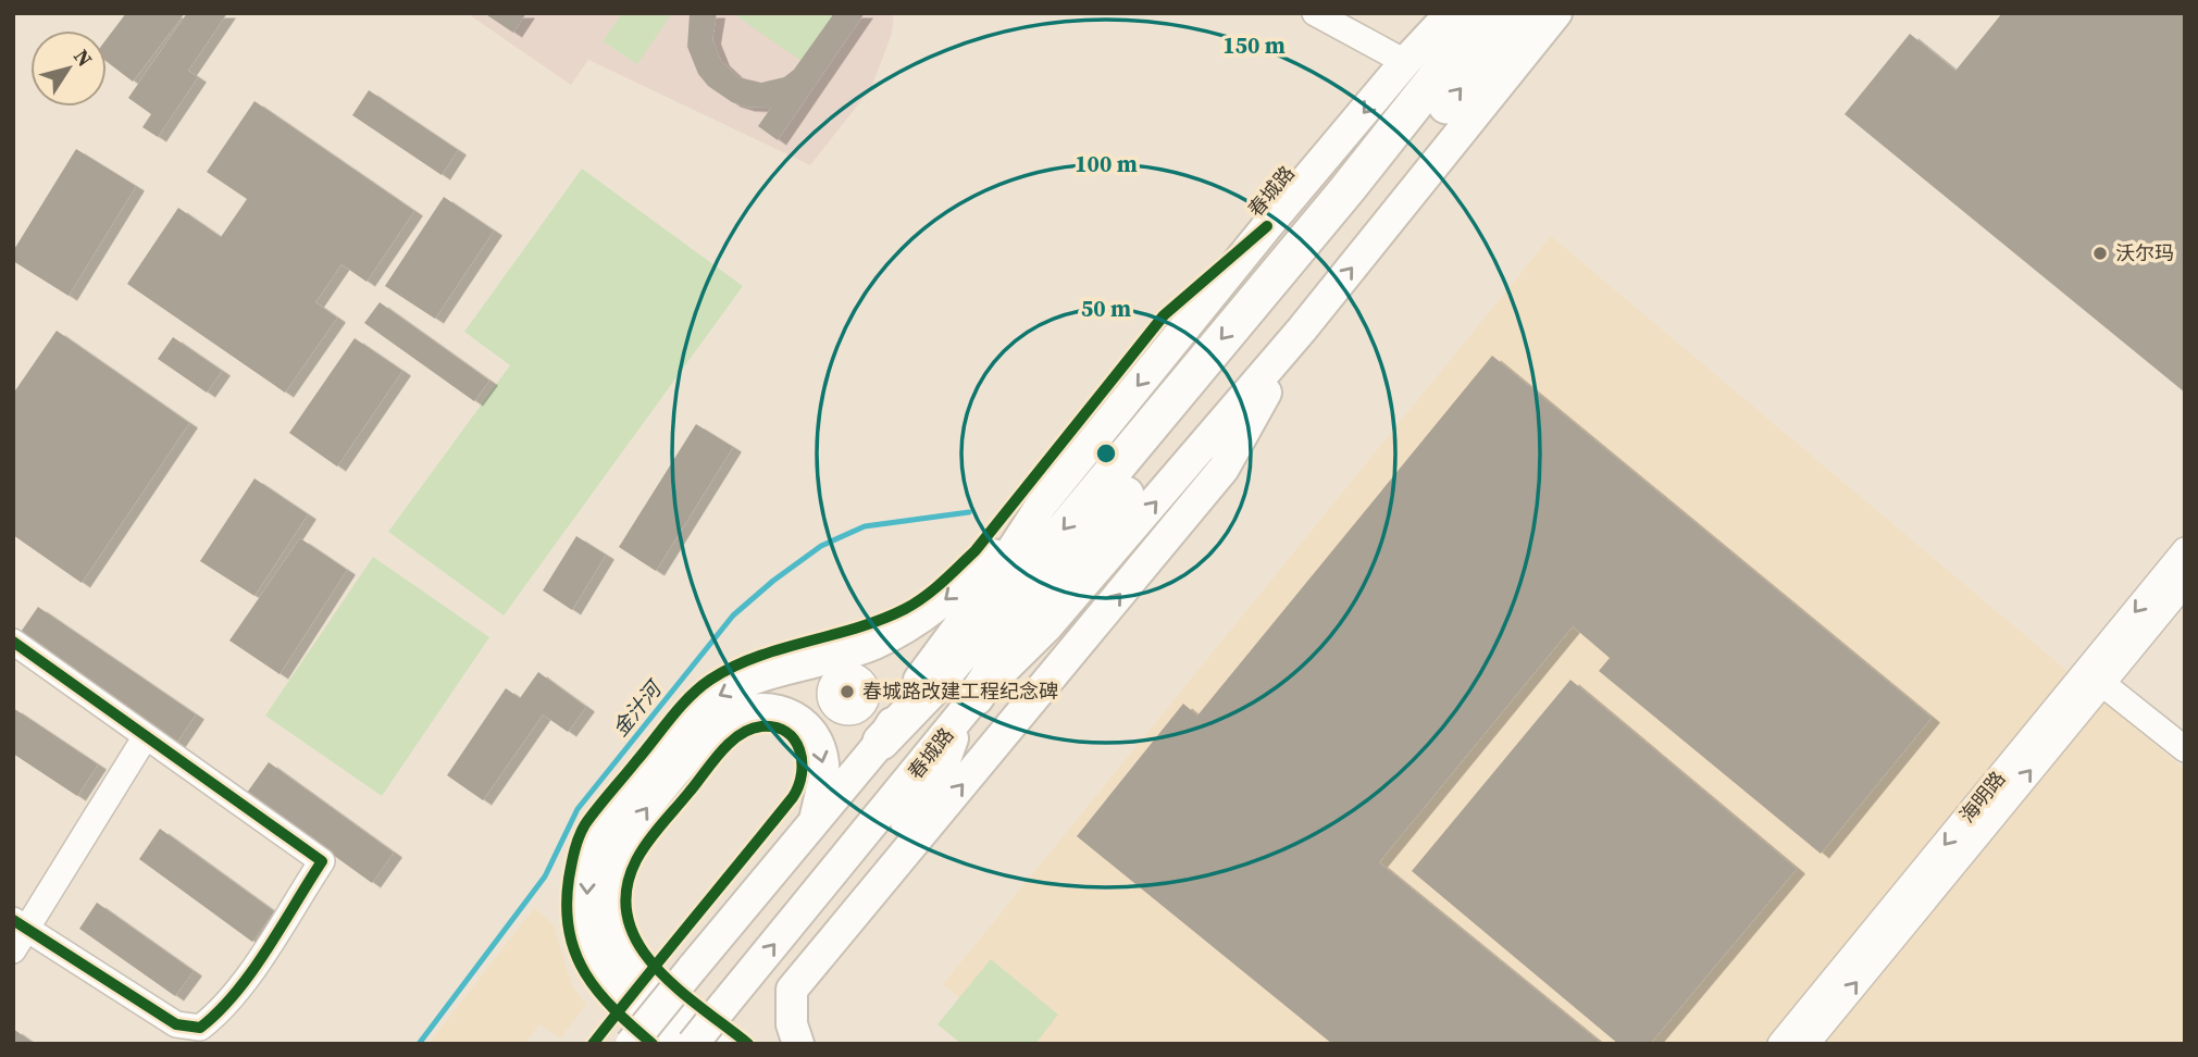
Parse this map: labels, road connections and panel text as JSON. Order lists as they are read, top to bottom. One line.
{"streets":{"main road":["春城路"],"street":["海明路"]},"water":["金汁河"],"places":["沃尔玛","春城路改建工程纪念碑"],"north":"top right","rings":["150 m","100 m","50 m"]}
